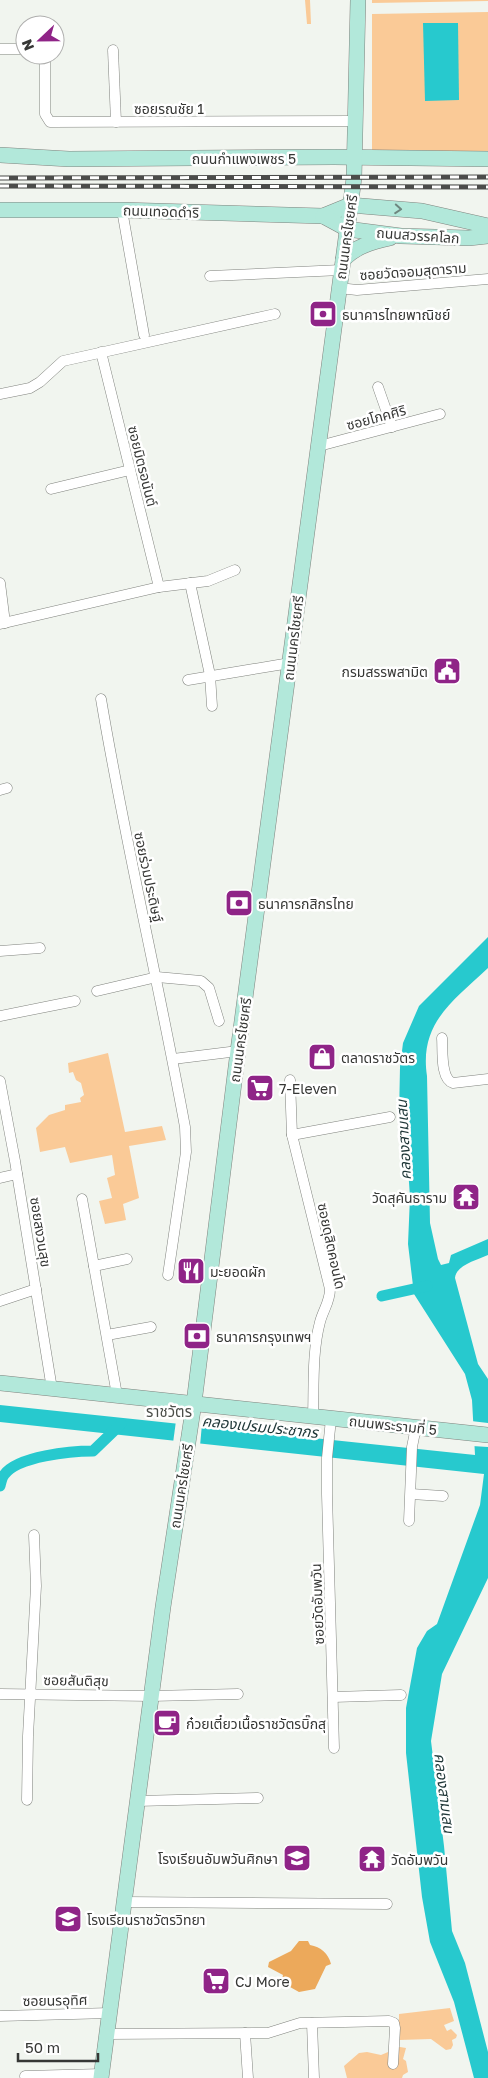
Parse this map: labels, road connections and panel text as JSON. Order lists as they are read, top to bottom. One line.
{"streets":{"main road":["ถนนกำแพงเพชร 5","ถนนเทอดดำริ","ถนนสวรรคโลก","ถนนนครไชยศรี","ถนนพระรามที่ 5"],"street":["ซอยรณชัย 1","ซอยวัดจอมสุดาราม","ซอยโภคศิริ","ซอยมิตรอนันต์","ซอยร่วมประดิษฐ์","ซอยสงวนสุข","ซอยดุสิตคอนโด","ซอยวัดอัมพวัน","ซอยสันติสุข","ซอยนรอุทิศ"]},"crossings":[["ซอยรณชัย 1","ถนนนครไชยศรี"],["ถนนกำแพงเพชร 5","ถนนนครไชยศรี"],["ถนนเทอดดำริ","ถนนสวรรคโลก"],["ถนนเทอดดำริ","ถนนนครไชยศรี"],["ถนนสวรรคโลก","ถนนนครไชยศรี"],["ถนนนครไชยศรี","ซอยวัดจอมสุดาราม"],["ถนนนครไชยศรี","ซอยโภคศิริ"],["ถนนนครไชยศรี","ถนนพระรามที่ 5"],["ถนนนครไชยศรี","ซอยสันติสุข"],["ถนนนครไชยศรี","ซอยนรอุทิศ"],["ซอยสงวนสุข","ถนนพระรามที่ 5"],["ซอยดุสิตคอนโด","ถนนพระรามที่ 5"],["ถนนพระรามที่ 5","ซอยวัดอัมพวัน"]],"districts":["ราชวัตร"],"water":["คลองสามเสน","คลองเปรมประชากร"],"places":{"bank":["ธนาคารไทยพาณิชย์","ธนาคารกสิกรไทย","ธนาคารกรุงเทพฯ"],"public building":["กรมสรรพสามิต"],"shop":["ตลาดราชวัตร"],"supermarket":["7-Eleven","CJ More"],"temple":["วัดสุคันธาราม","วัดอัมพวัน"],"restaurant":["มะยอดผัก"],"cafe":["ก๋วยเตี๋ยวเนื้อราชวัตรบิ๊กสุ"],"school or university":["โรงเรียนอัมพวันศิกษา","โรงเรียนราชวัตรวิทยา"]},"scale_bar":"50 m","north":"left"}
